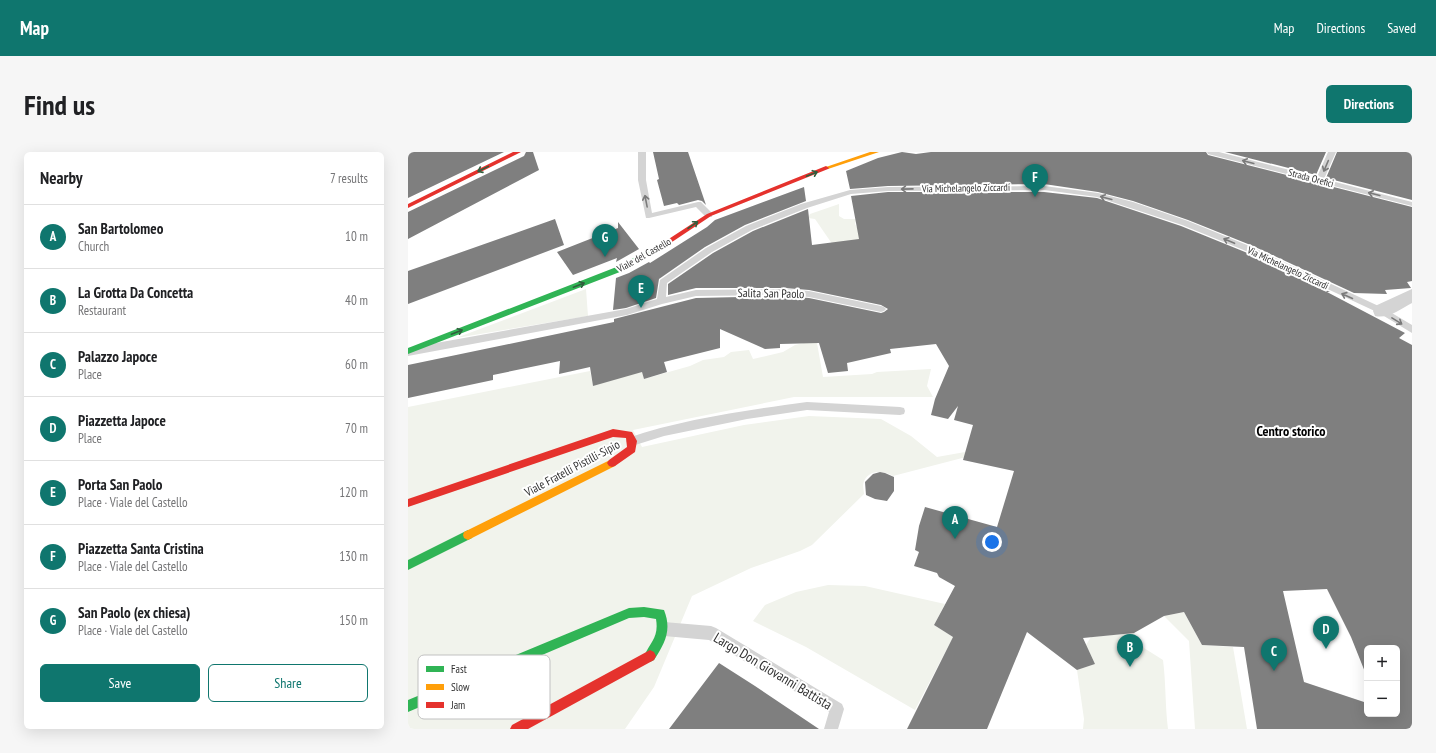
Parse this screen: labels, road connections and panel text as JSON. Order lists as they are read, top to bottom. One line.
{"streets":{"street":["Viale del Castello","Viale Fratelli Pistilli-Sipio"],"lane":["Strada Orefici","Via Michelangelo Ziccardi","Salita San Paolo","Largo Don Giovanni Battista"]},"crossings":[["Via Michelangelo Ziccardi","Salita San Paolo"],["Viale del Castello","Salita San Paolo"]],"one_way":["Strada Orefici","Via Michelangelo Ziccardi","Viale del Castello"],"districts":["Centro storico"],"legend":["Fast","Slow","Jam"],"page":{"header":"Map","nav":["Map","Directions","Saved"],"buttons":["Directions",["Save","Share"]],"title":"Find us","heading":["Nearby","7 results"],"pins":["F","G","E","A","D","B","C"],"list":[{"mark":"A","name":"San Bartolomeo","note":"Church","value":"10 m"},{"mark":"B","name":"La Grotta Da Concetta","note":"Restaurant","value":"40 m"},{"mark":"C","name":"Palazzo Japoce","note":"Place","value":"60 m"},{"mark":"D","name":"Piazzetta Japoce","note":"Place","value":"70 m"},{"mark":"E","name":"Porta San Paolo","note":"Place · Viale del Castello","value":"120 m"},{"mark":"F","name":"Piazzetta Santa Cristina","note":"Place · Viale del Castello","value":"130 m"},{"mark":"G","name":"San Paolo (ex chiesa)","note":"Place · Viale del Castello","value":"150 m"}],"map_buttons":["+","−"]}}
